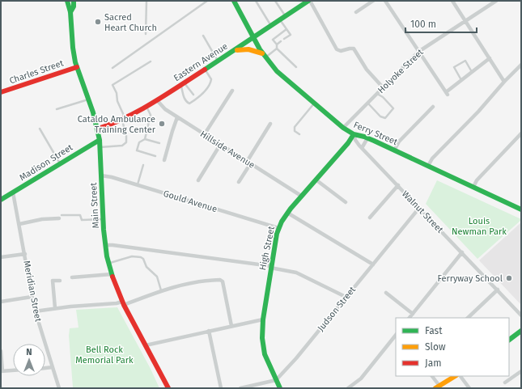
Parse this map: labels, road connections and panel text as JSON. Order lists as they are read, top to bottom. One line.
{"streets":{"main road":["Eastern Avenue","Charles Street","Ferry Street","Madison Street","Main Street","High Street"],"street":["Holyoke Street","Hillside Avenue","Gould Avenue","Walnut Street","Meridian Street","Judson Street"]},"crossings":[["Eastern Avenue","Ferry Street"],["Eastern Avenue","Hillside Avenue"],["Eastern Avenue","Main Street"],["Holyoke Street","Ferry Street"],["Charles Street","Main Street"],["Ferry Street","Walnut Street"],["Ferry Street","High Street"],["Hillside Avenue","High Street"],["Madison Street","Main Street"],["Madison Street","Meridian Street"],["Gould Avenue","Main Street"],["Gould Avenue","High Street"],["Walnut Street","High Street"],["Walnut Street","Judson Street"],["High Street","Judson Street"]],"parks":["Louis Newman Park","Bell Rock Memorial Park"],"places":["Sacred Heart Church","Cataldo Ambulance Training Center","Ferryway School"],"legend":["Fast","Slow","Jam"],"scale_bar":"100 m","north":"top"}
